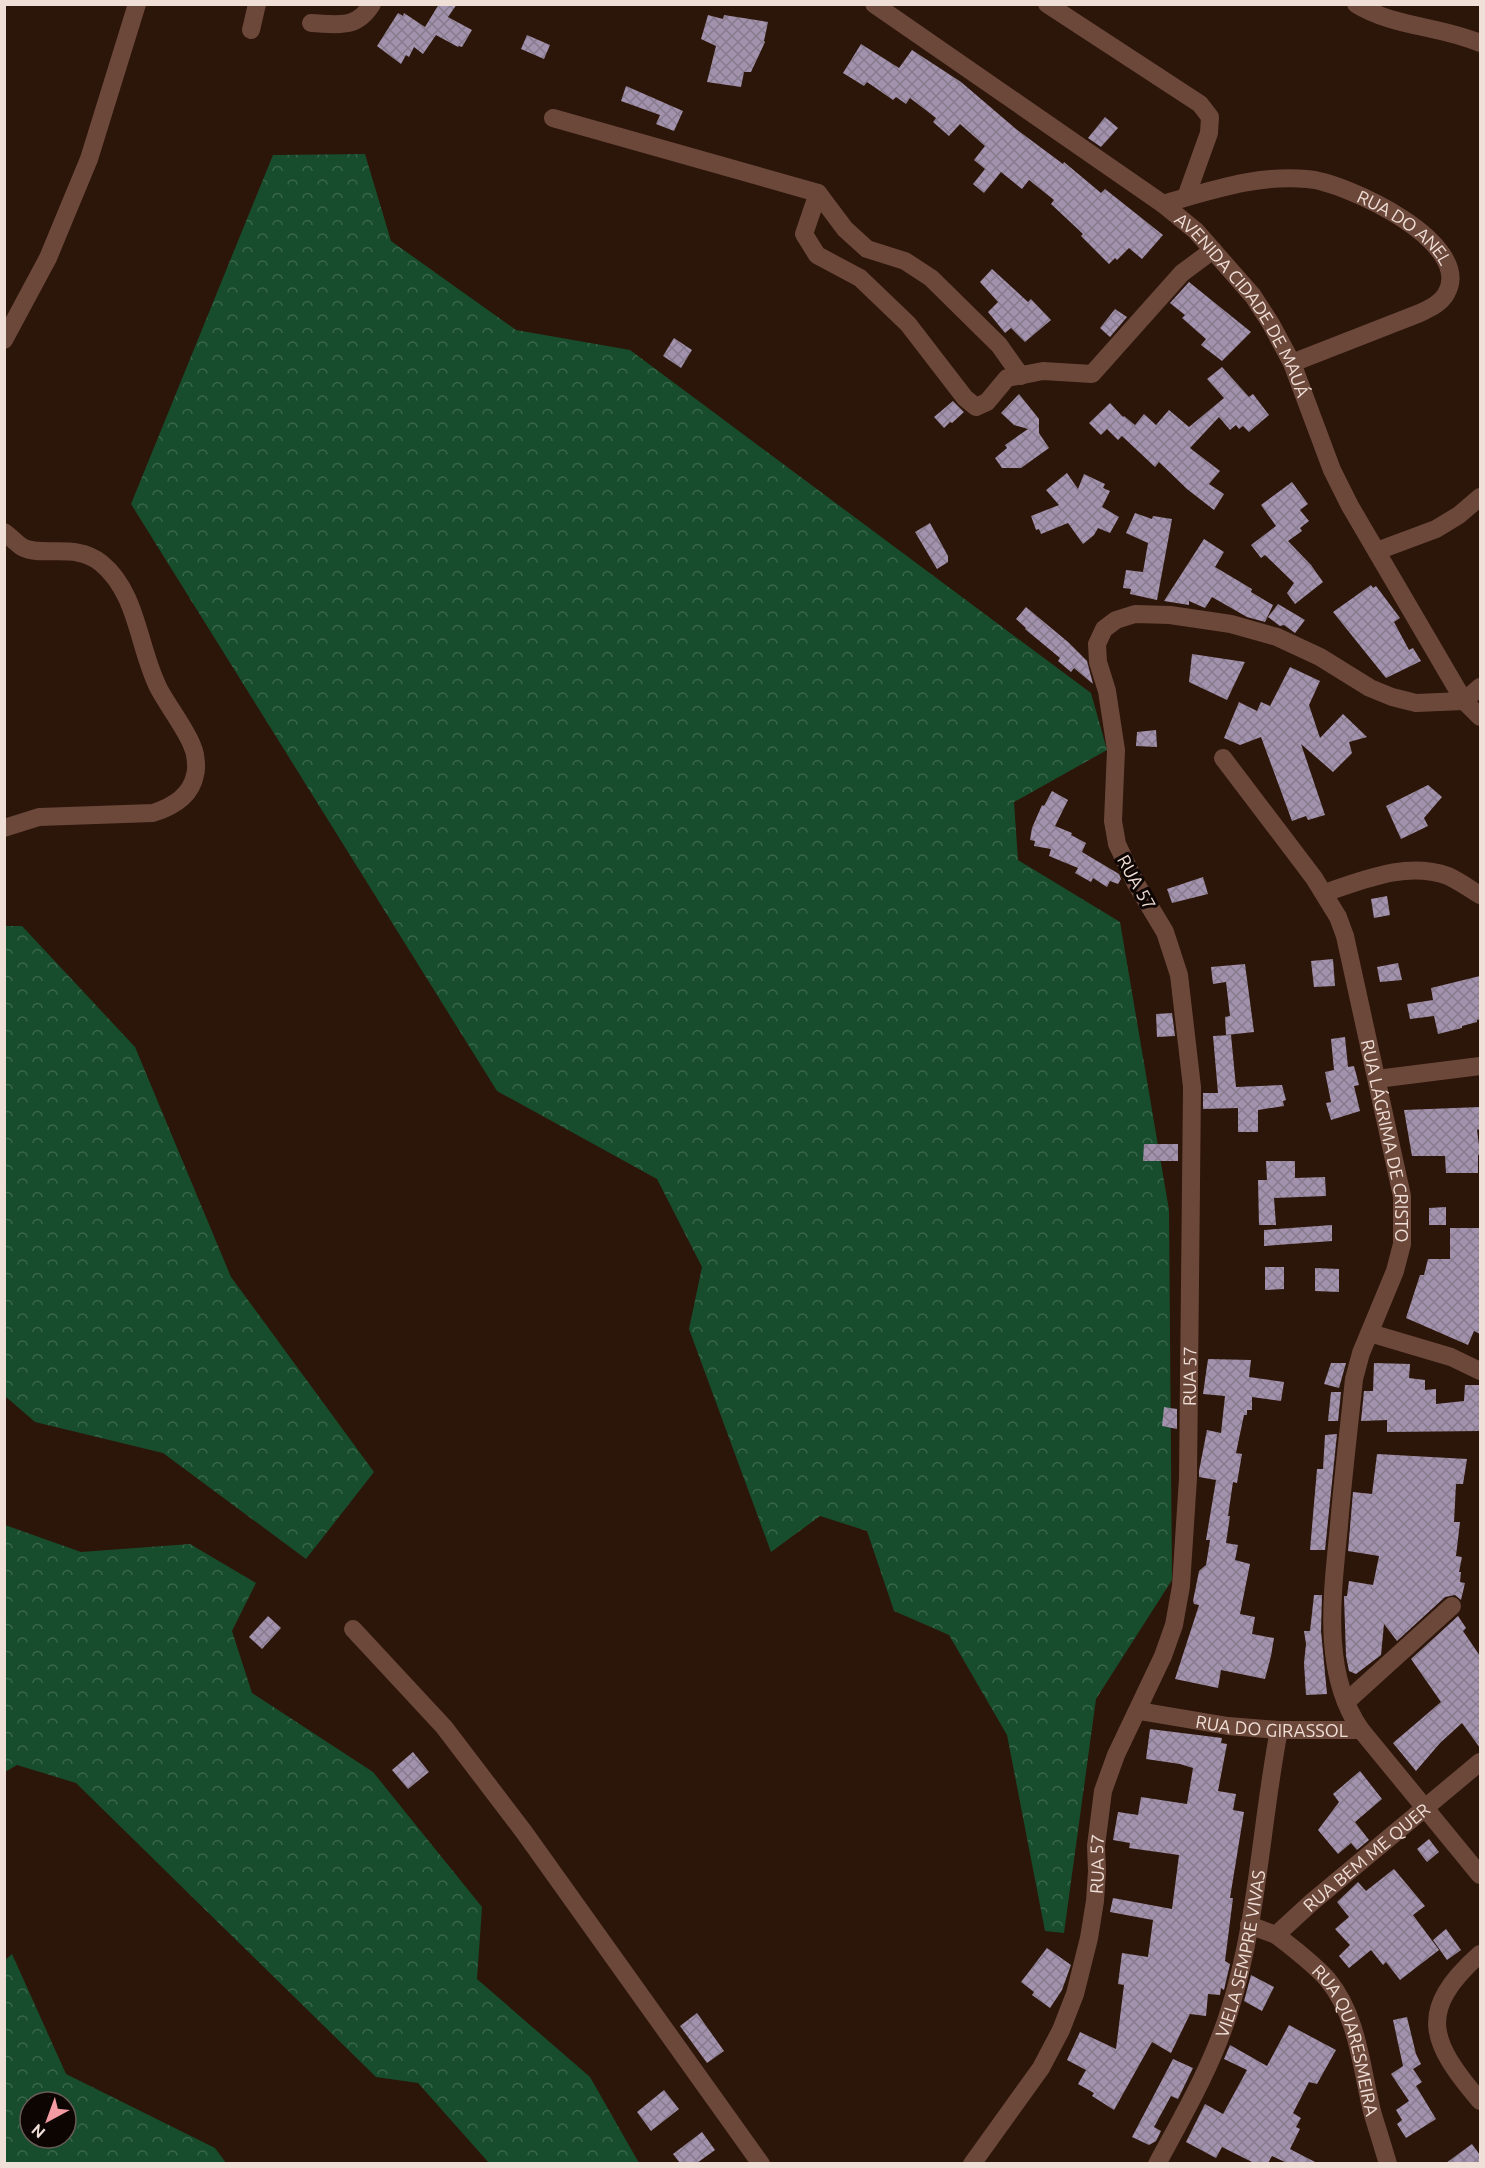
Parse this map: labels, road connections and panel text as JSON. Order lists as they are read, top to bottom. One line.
{"streets":{"street":["RUA DO ANEL","AVENIDA CIDADE DE MAUÁ","RUA 57","RUA LÁGRIMA DE CRISTO","RUA DO GIRASSOL","RUA BEM ME QUER","VIELA SEMPRE VIVAS","RUA QUARESMEIRA"]},"crossings":[["RUA DO ANEL","AVENIDA CIDADE DE MAUÁ"],["AVENIDA CIDADE DE MAUÁ","RUA 57"],["RUA 57","RUA DO GIRASSOL"],["RUA LÁGRIMA DE CRISTO","RUA DO GIRASSOL"],["RUA DO GIRASSOL","RUA BEM ME QUER"],["RUA DO GIRASSOL","VIELA SEMPRE VIVAS"],["RUA BEM ME QUER","RUA QUARESMEIRA"]],"north":"bottom left"}
